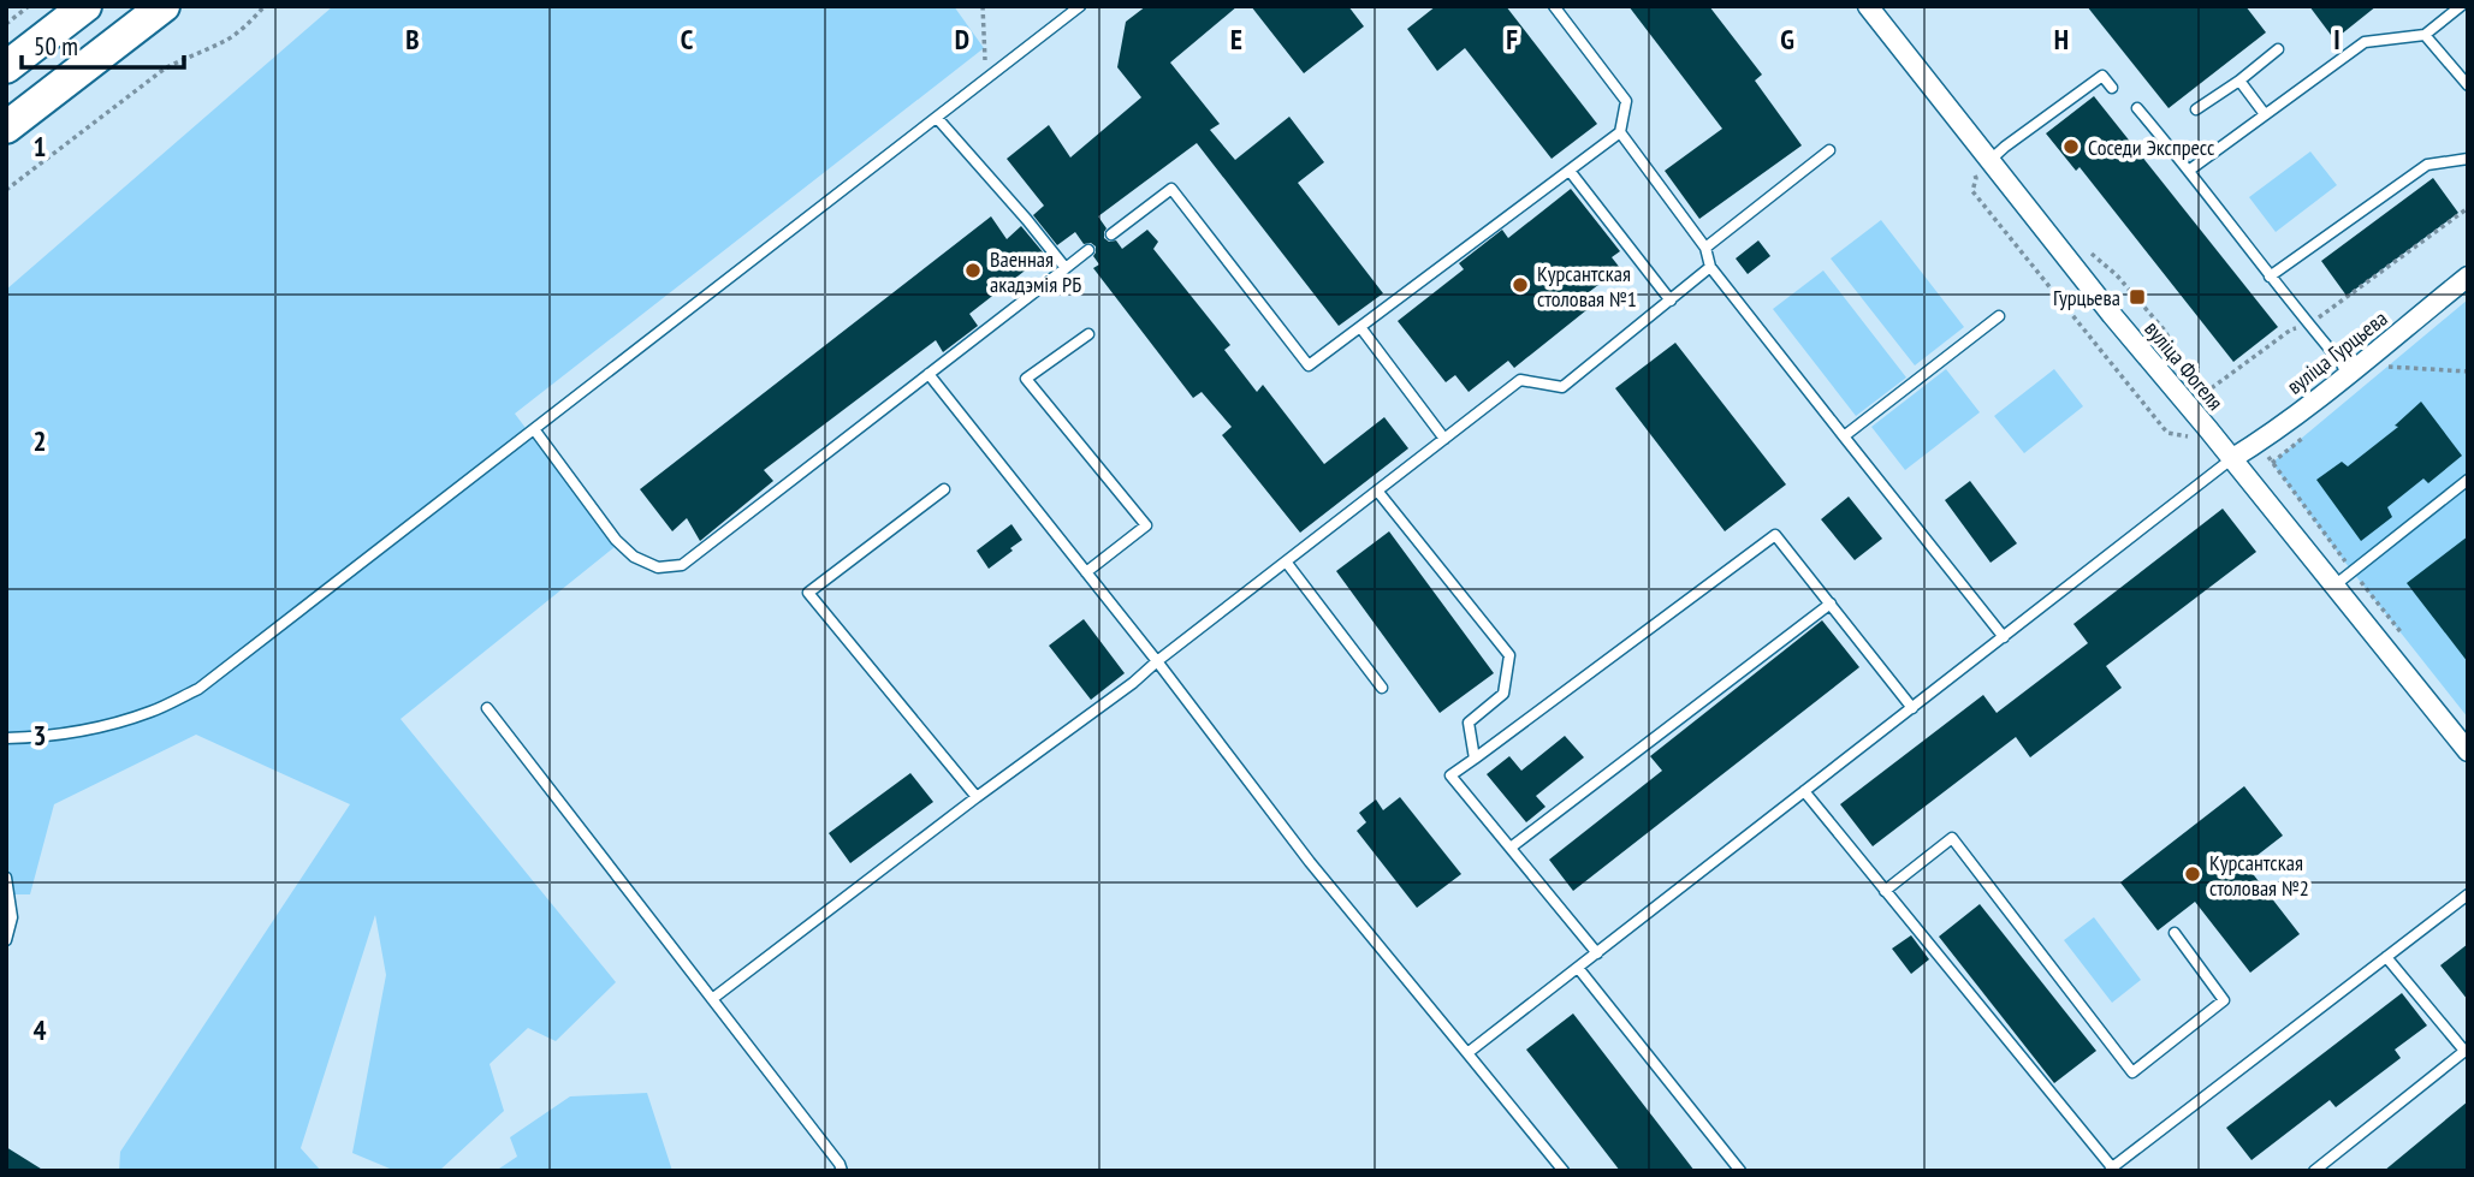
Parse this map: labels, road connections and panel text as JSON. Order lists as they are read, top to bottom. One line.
{"streets":{"street":["вуліца Гурцьева","вуліца Фогеля"]},"crossings":[["вуліца Гурцьева","вуліца Фогеля"]],"places":{"other":["Соседи Экспресс","Ваенная акадэмія РБ","Курсантская столовая №1","Курсантская столовая №2"],"transit":["Гурцьева"]},"scale_bar":"50 m","grid":{"columns":["B","C","D","E","F","G","H","I"],"rows":["1","2","3","4"]}}
